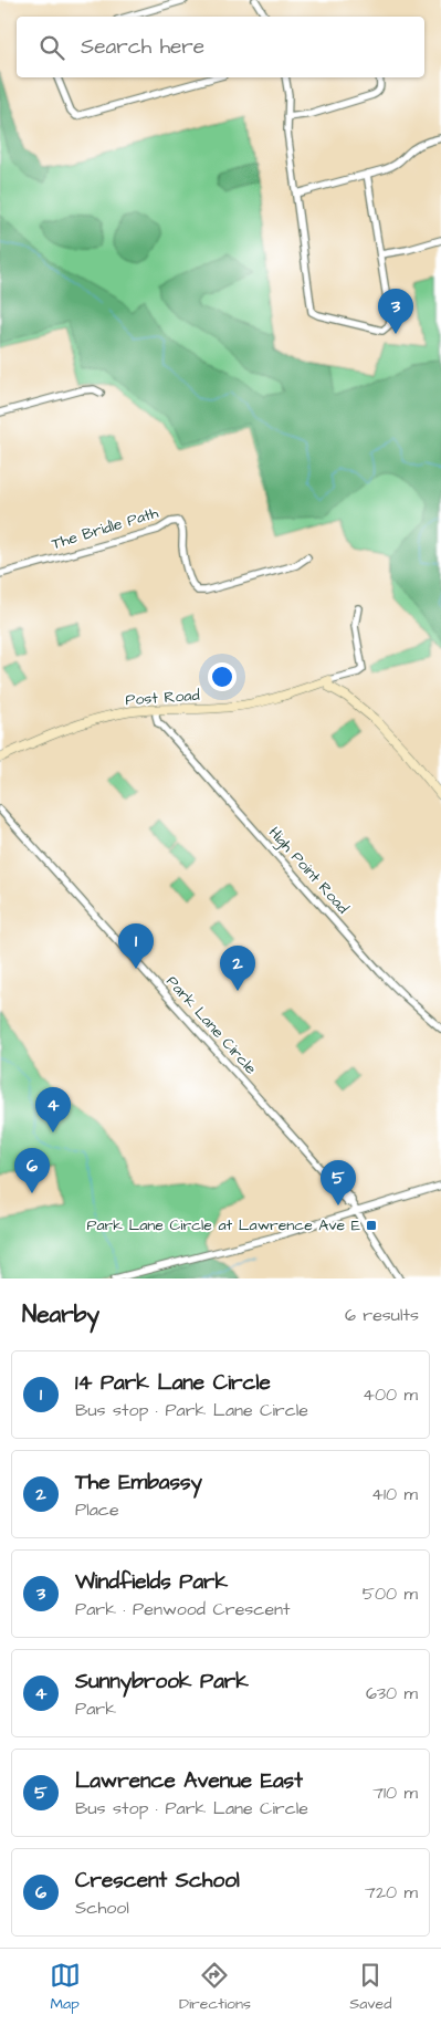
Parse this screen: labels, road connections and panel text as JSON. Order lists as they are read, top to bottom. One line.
{"streets":{"street":["The Bridle Path","Post Road","High Point Road","Park Lane Circle"]},"crossings":[["Post Road","High Point Road"]],"places":{"transit":["Park Lane Circle at Lawrence Ave E"]},"page":{"search":"Search here","pins":["3","1","2","4","6","5"],"heading":["Nearby","6 results"],"list":[{"mark":"1","name":"14 Park Lane Circle","note":"Bus stop · Park Lane Circle","value":"400 m"},{"mark":"2","name":"The Embassy","note":"Place","value":"410 m"},{"mark":"3","name":"Windfields Park","note":"Park · Penwood Crescent","value":"500 m"},{"mark":"4","name":"Sunnybrook Park","note":"Park","value":"630 m"},{"mark":"5","name":"Lawrence Avenue East","note":"Bus stop · Park Lane Circle","value":"710 m"},{"mark":"6","name":"Crescent School","note":"School","value":"720 m"}],"nav":["Map","Directions","Saved"]}}
